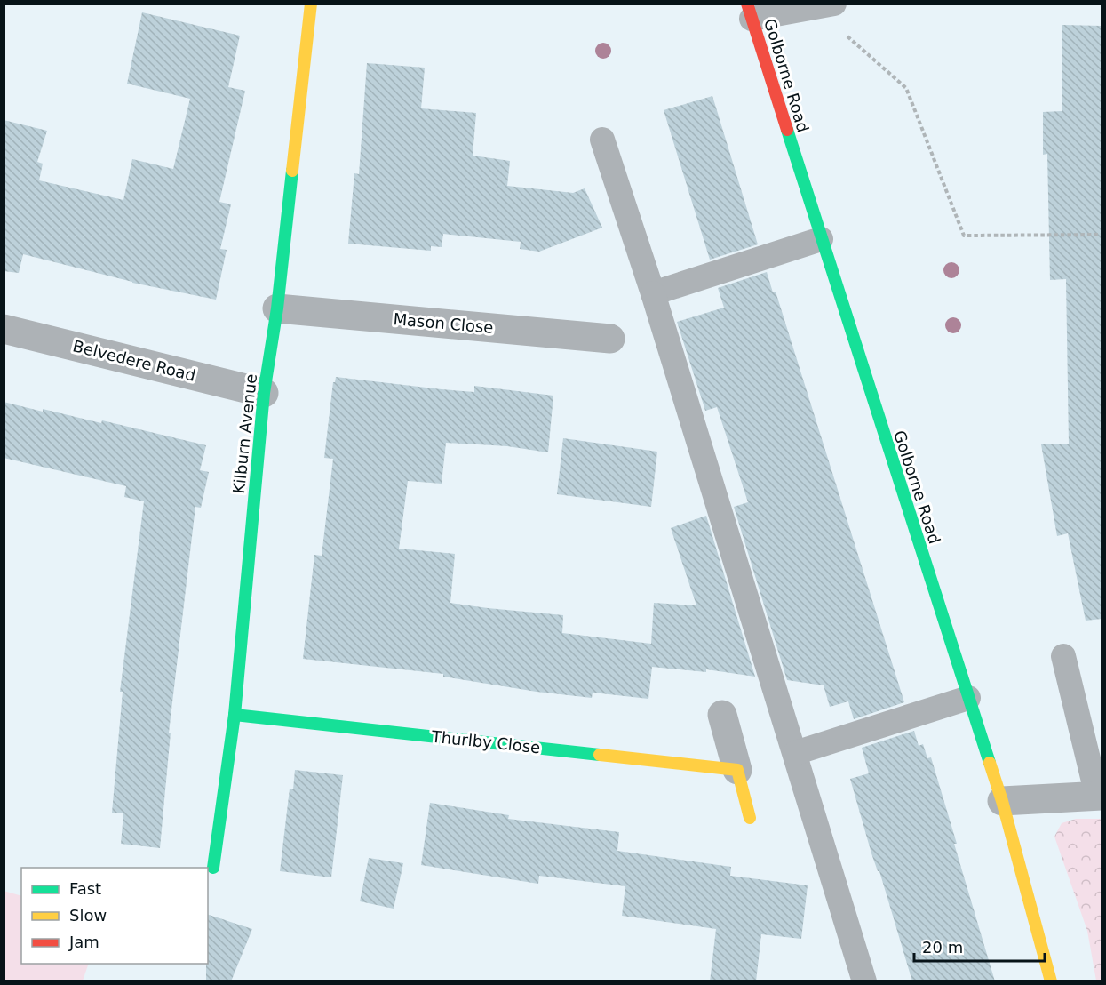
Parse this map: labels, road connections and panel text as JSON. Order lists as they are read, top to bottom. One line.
{"streets":{"street":["Golborne Road","Mason Close","Belvedere Road","Kilburn Avenue","Thurlby Close"]},"crossings":[["Mason Close","Kilburn Avenue"],["Belvedere Road","Kilburn Avenue"],["Kilburn Avenue","Thurlby Close"]],"legend":["Fast","Slow","Jam"],"scale_bar":"20 m"}
